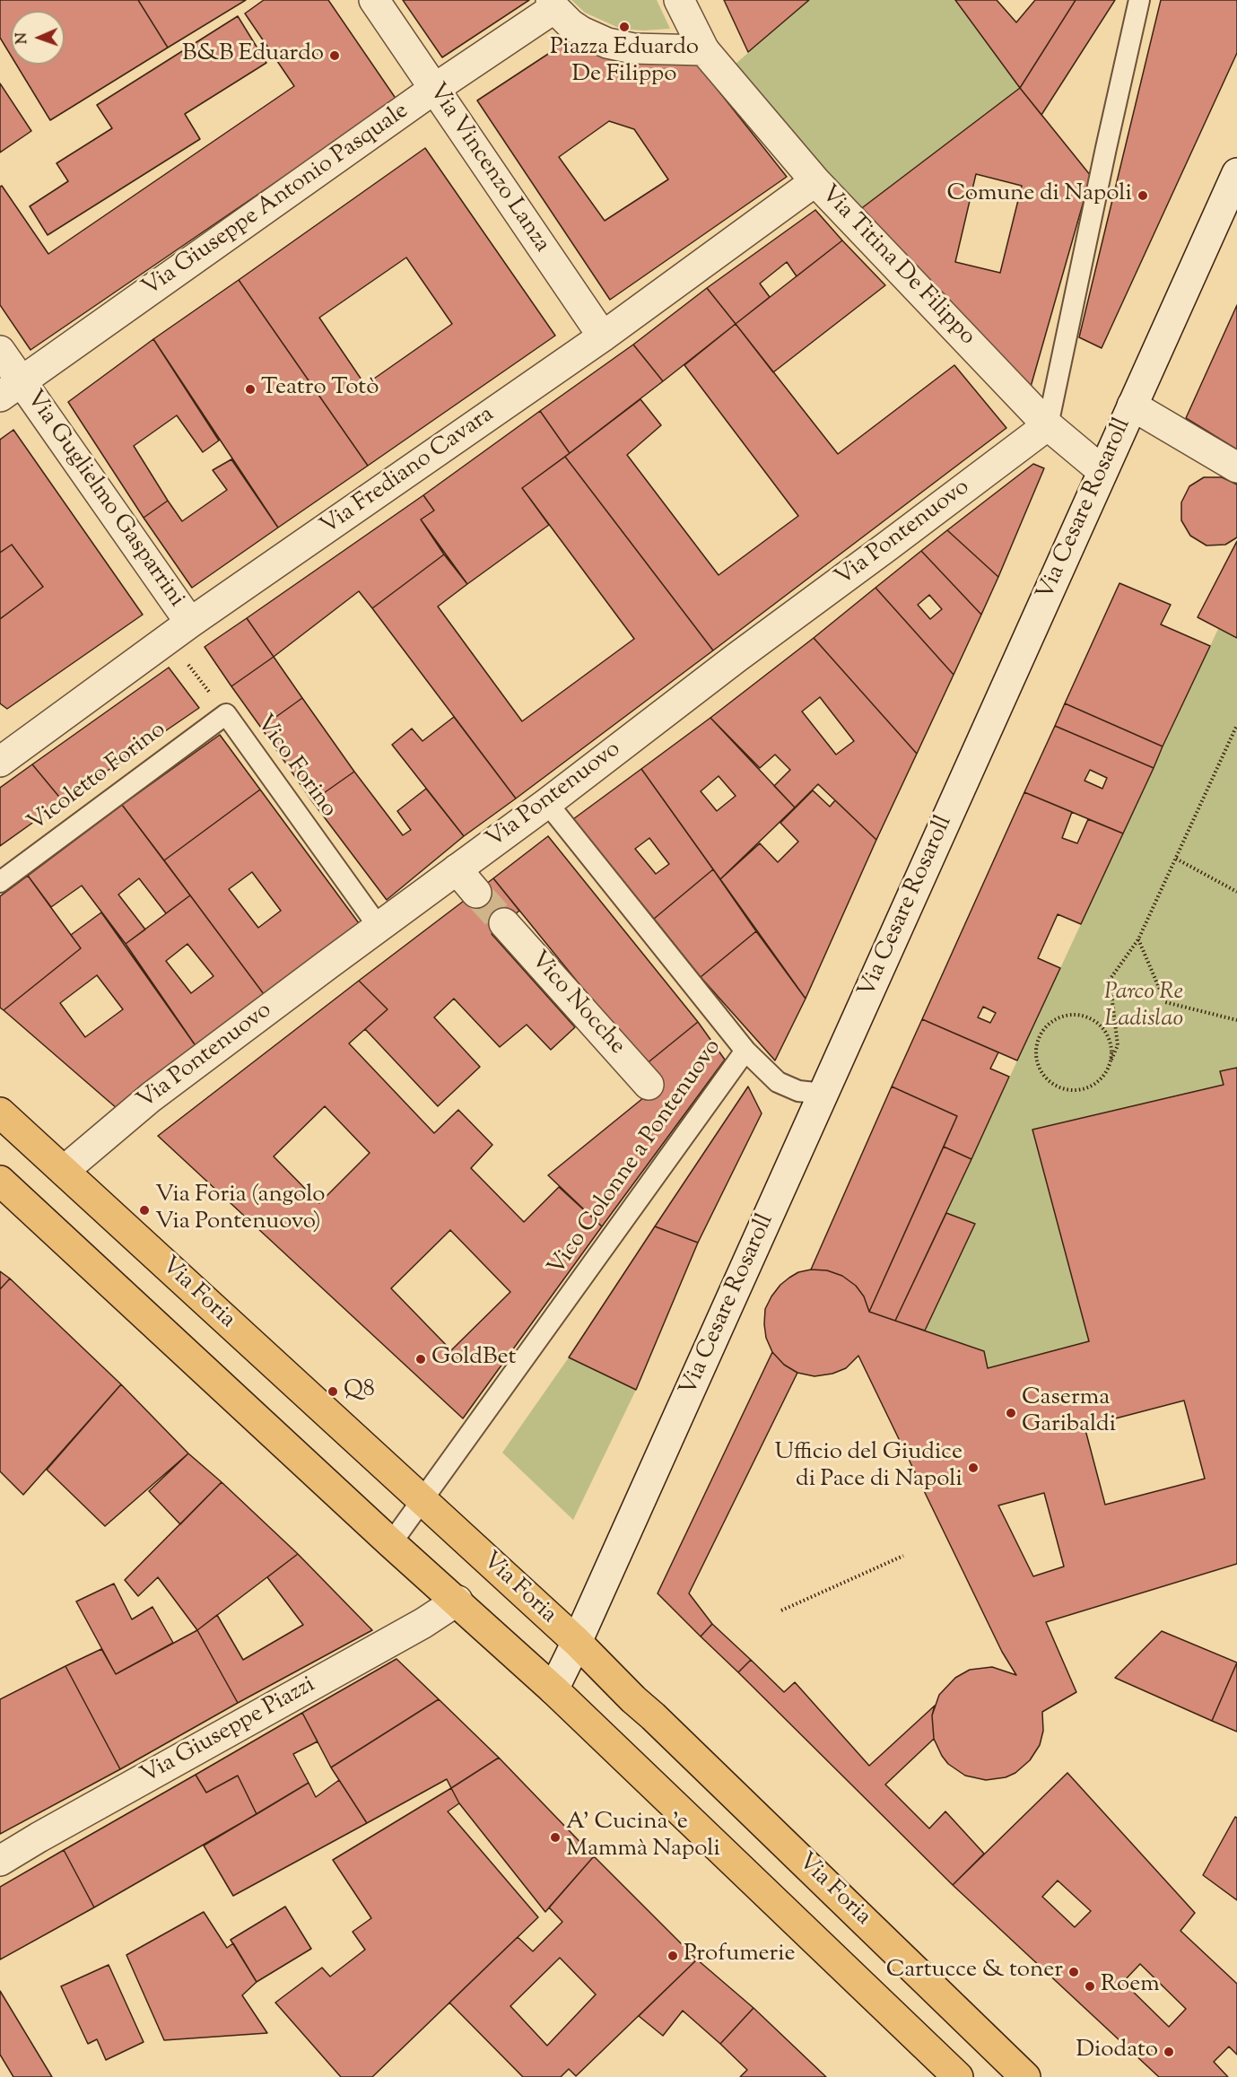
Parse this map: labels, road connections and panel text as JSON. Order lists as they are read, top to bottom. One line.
{"streets":{"main road":["Via Foria"],"street":["Via Vincenzo Lanza","Via Giuseppe Antonio Pasquale","Via Titina De Filippo","Via Frediano Cavara","Via Guglielmo Gasparrini","Via Cesare Rosaroll","Via Pontenuovo","Vico Nocche","Via Giuseppe Piazzi"],"lane":["Vico Forino","Vicoletto Forino","Vico Colonne a Pontenuovo"]},"crossings":[["Via Vincenzo Lanza","Via Giuseppe Antonio Pasquale"],["Via Vincenzo Lanza","Via Frediano Cavara"],["Via Giuseppe Antonio Pasquale","Via Guglielmo Gasparrini"],["Via Titina De Filippo","Via Frediano Cavara"],["Via Titina De Filippo","Via Cesare Rosaroll"],["Via Titina De Filippo","Via Pontenuovo"],["Via Frediano Cavara","Via Guglielmo Gasparrini"],["Via Frediano Cavara","Vico Forino"],["Via Guglielmo Gasparrini","Vico Forino"],["Via Cesare Rosaroll","Via Foria"],["Via Pontenuovo","Vico Forino"],["Via Pontenuovo","Vico Colonne a Pontenuovo"],["Via Pontenuovo","Via Foria"],["Vico Forino","Vicoletto Forino"],["Vico Colonne a Pontenuovo","Via Foria"]],"parks":["Parco Re Ladislao"],"places":["Piazza Eduardo De Filippo","B&B Eduardo","Comune di Napoli","Teatro Totò","Via Foria (angolo Via Pontenuovo)","GoldBet","Q8","Caserma Garibaldi","Ufficio del Giudice di Pace di Napoli","A' Cucina 'e Mammà Napoli","Profumerie","Cartucce & toner","Roem","Diodato"],"north":"left"}
